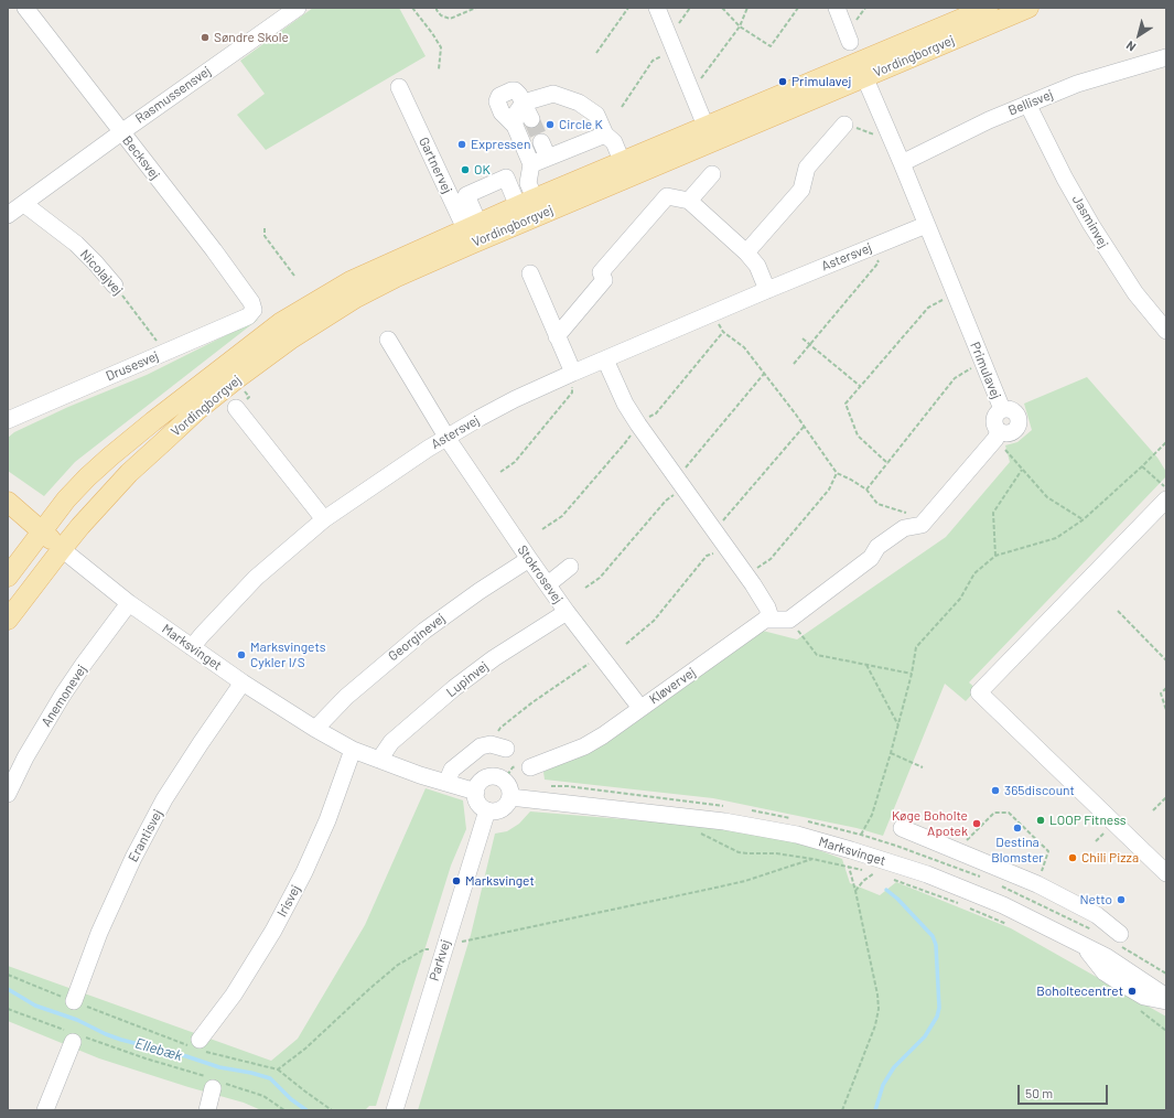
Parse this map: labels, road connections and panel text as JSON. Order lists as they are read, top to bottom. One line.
{"streets":{"main road":["Vordingborgvej"],"street":["Rasmussensvej","Bellisvej","Becksvej","Gartnervej","Jasminvej","Astersvej","Nicolajvej","Drusesvej","Primulavej","Stokrosevej","Georginevej","Marksvinget","Lupinvej","Kløvervej","Anemonevej","Erantisvej","Irisvej","Parkvej"]},"crossings":[["Vordingborgvej","Gartnervej"],["Vordingborgvej","Primulavej"],["Vordingborgvej","Marksvinget"],["Rasmussensvej","Becksvej"],["Rasmussensvej","Nicolajvej"],["Bellisvej","Jasminvej"],["Bellisvej","Primulavej"],["Becksvej","Drusesvej"],["Astersvej","Primulavej"],["Astersvej","Stokrosevej"],["Astersvej","Marksvinget"],["Nicolajvej","Drusesvej"],["Stokrosevej","Georginevej"],["Stokrosevej","Lupinvej"],["Stokrosevej","Kløvervej"],["Georginevej","Marksvinget"],["Marksvinget","Lupinvej"],["Marksvinget","Anemonevej"],["Marksvinget","Erantisvej"],["Marksvinget","Irisvej"],["Marksvinget","Parkvej"]],"water":["Ellebæk"],"places":["Søndre Skole","Primulavej","Circle K","Expressen","OK","Marksvingets Cykler I/S","365discount","LOOP Fitness","Køge Boholte Apotek","Destina Blomster","Chili Pizza","Marksvinget","Netto","Boholtecentret"],"scale_bar":"50 m","north":"bottom left"}
